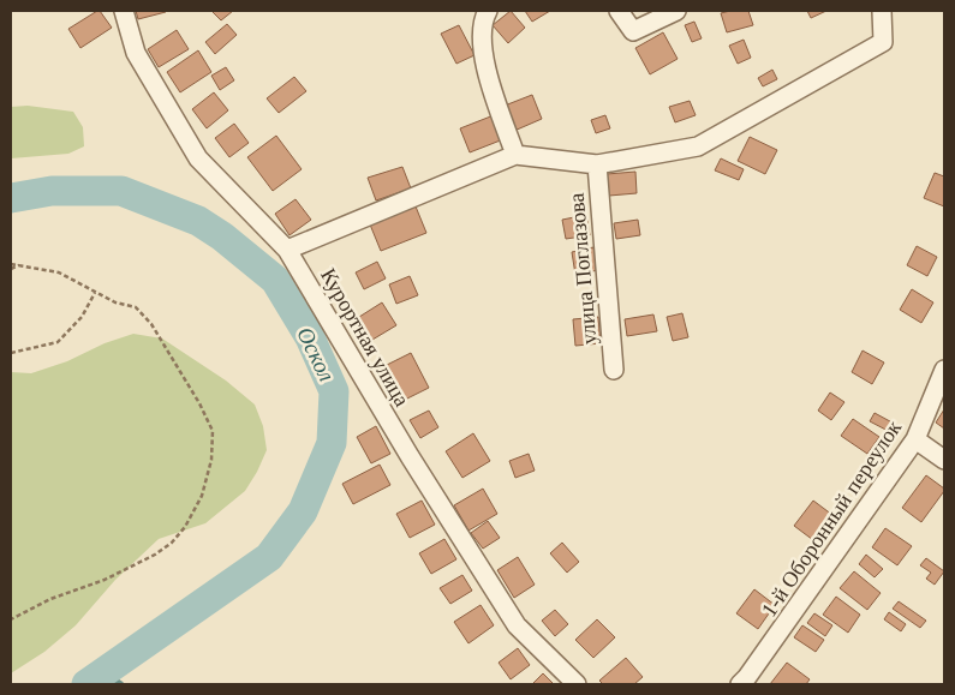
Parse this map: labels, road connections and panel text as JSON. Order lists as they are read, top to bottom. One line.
{"streets":{"street":["улица Поглазова","Курортная улица","1-й Оборонный переулок"]},"water":["Оскол"]}
